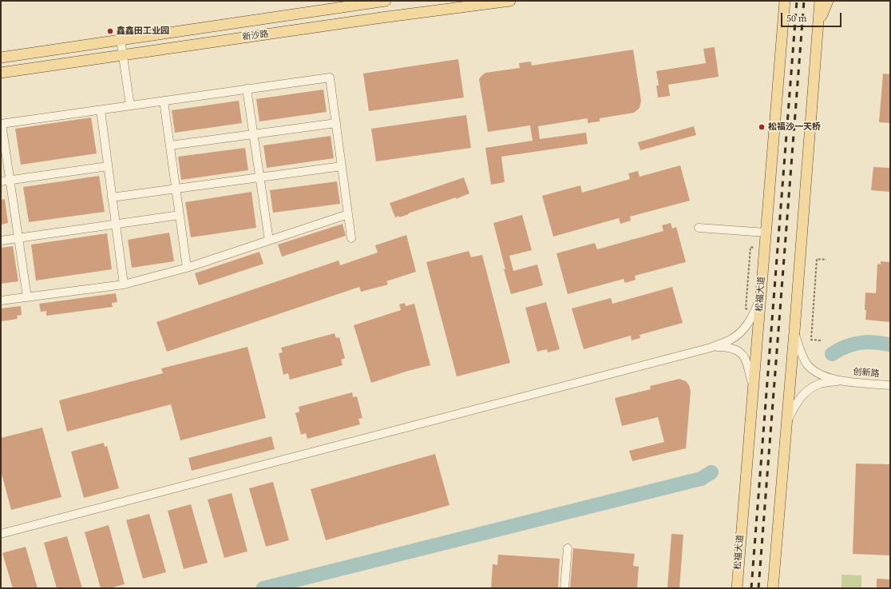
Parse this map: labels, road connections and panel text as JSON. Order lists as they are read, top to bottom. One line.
{"streets":{"main road":["新沙路","松福大道"],"street":["创新路"]},"places":["鑫鑫田工业园","松福沙一天桥"],"scale_bar":"50 m"}
